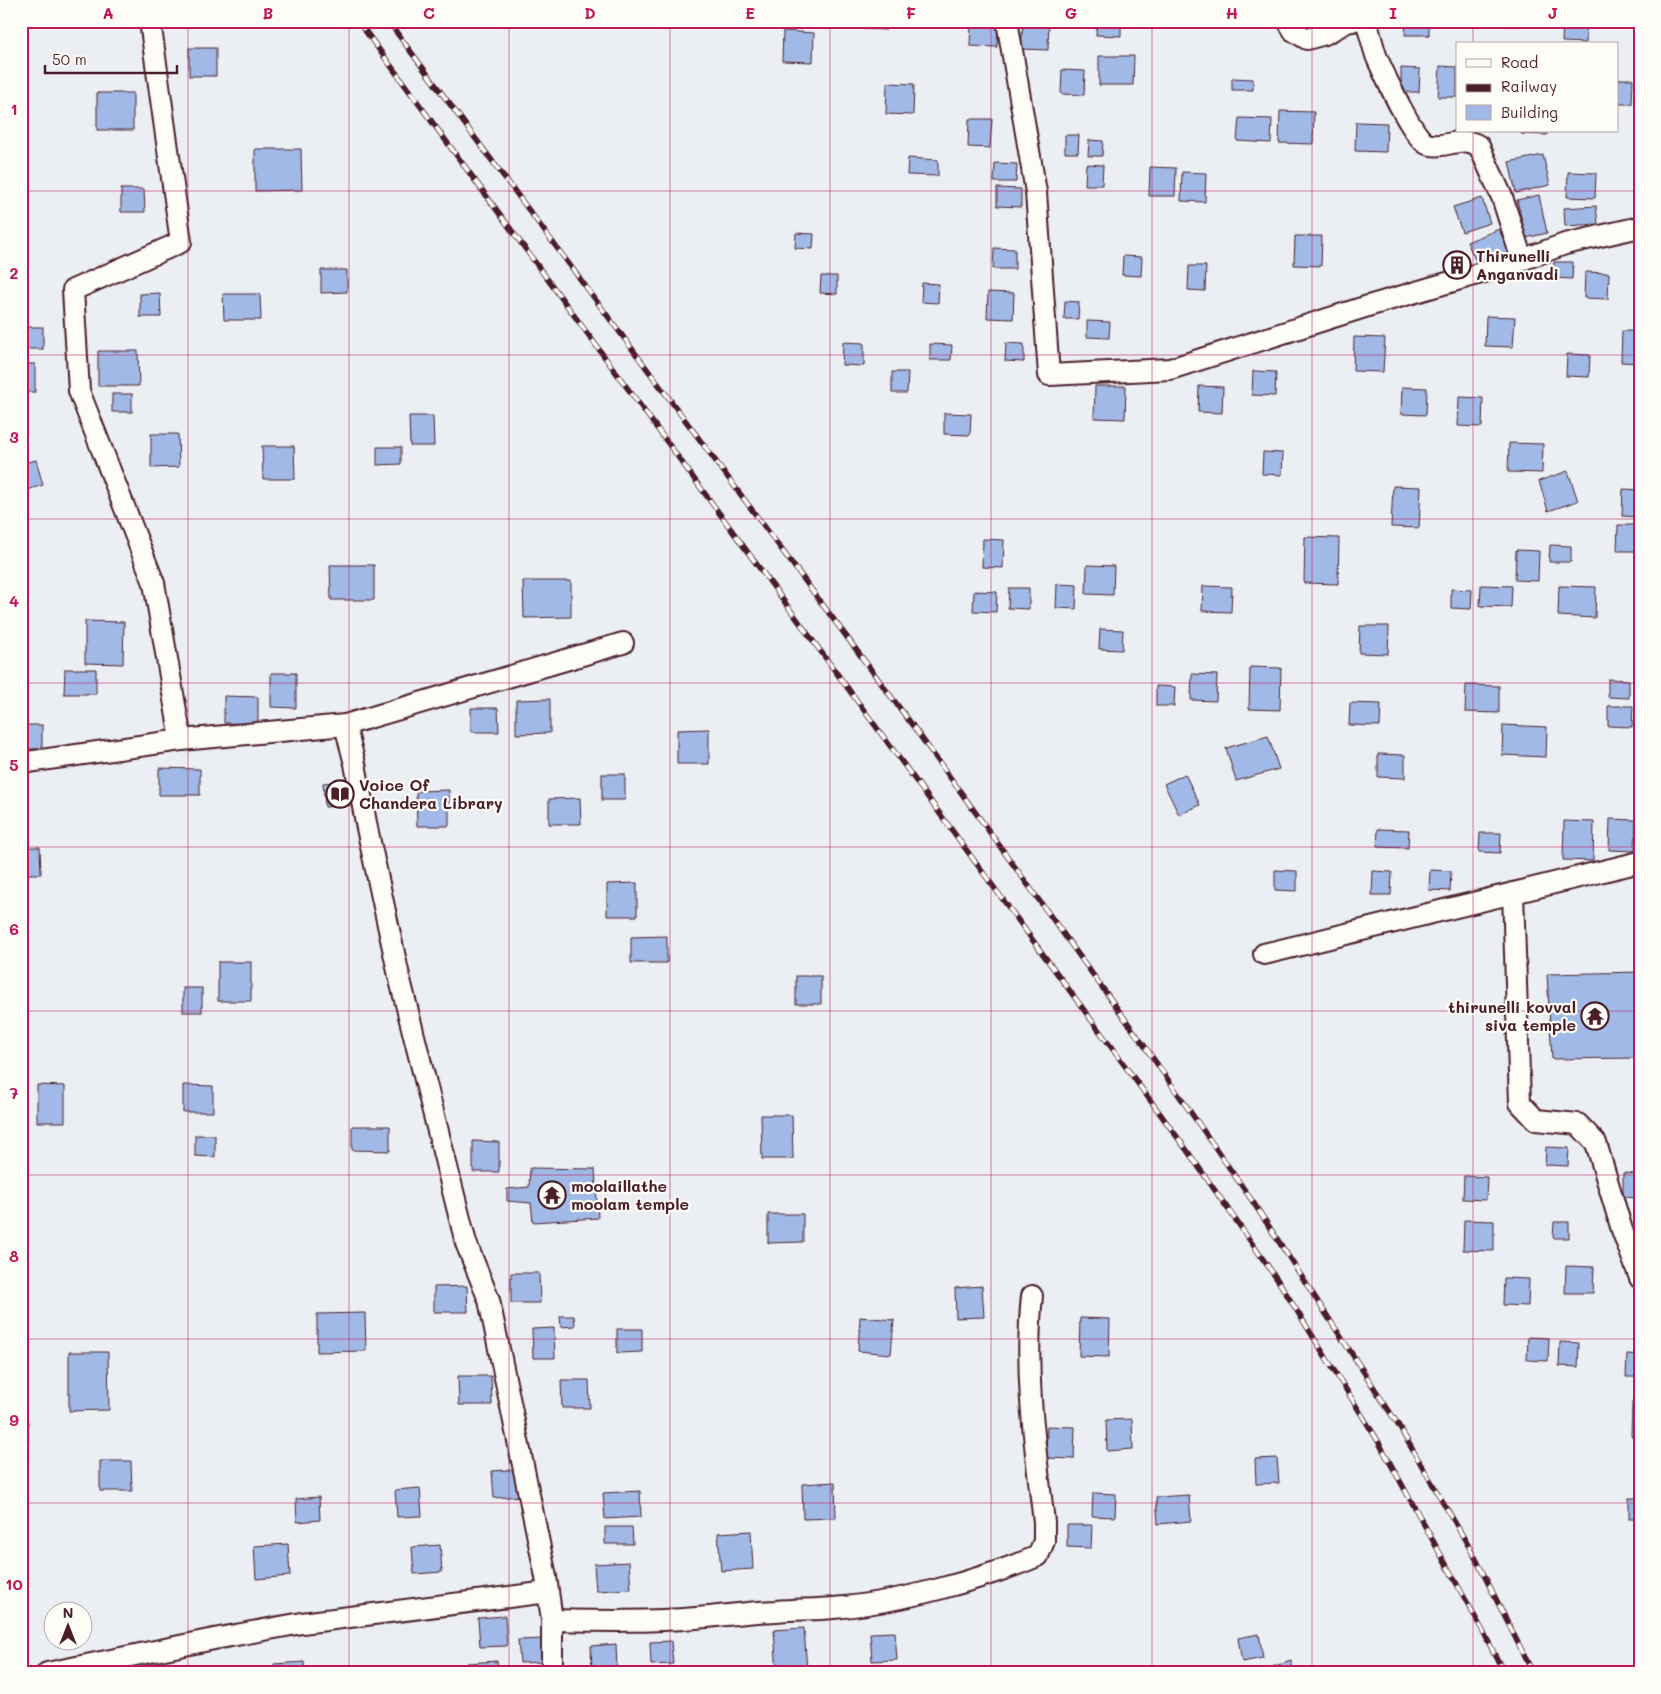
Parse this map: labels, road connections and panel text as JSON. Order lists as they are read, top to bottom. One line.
{"places":{"building":["Thirunelli Anganvadi"],"library":["Voice Of Chandera Library"],"temple":["thirunelli kovval siva temple","moolaillathe moolam temple"]},"legend":["Road","Railway","Building"],"scale_bar":"50 m","north":"top","grid":{"columns":["A","B","C","D","E","F","G","H","I","J"],"rows":["1","2","3","4","5","6","7","8","9","10"]}}
